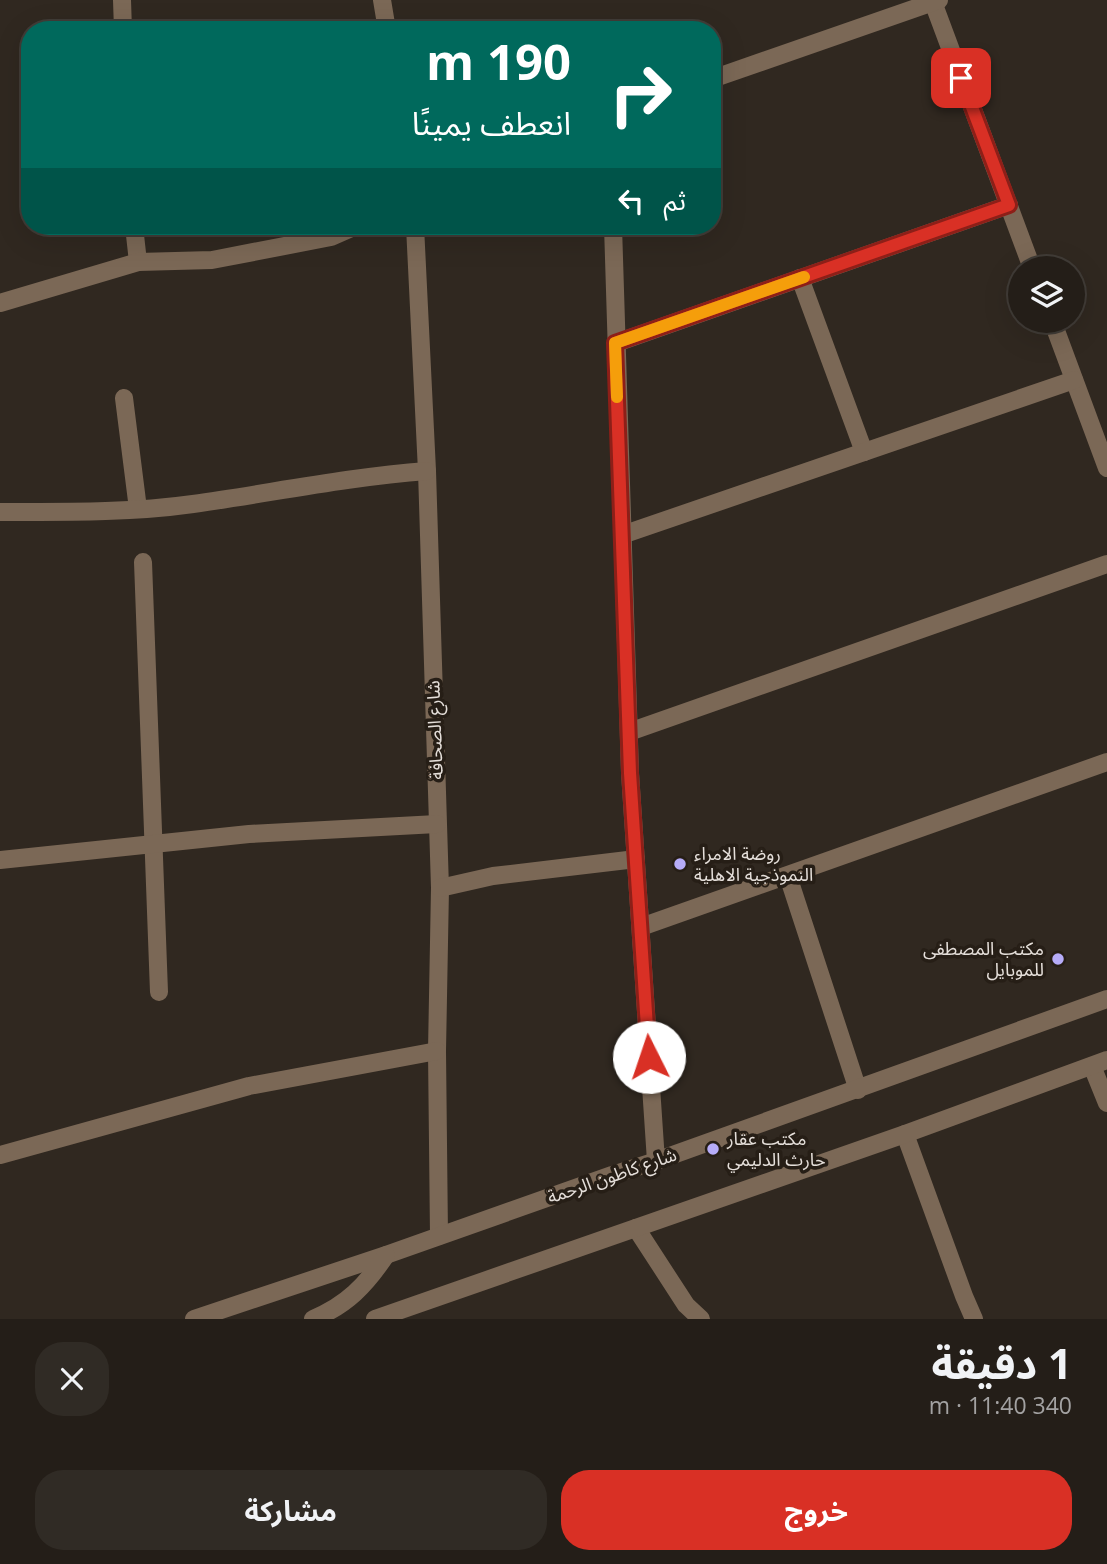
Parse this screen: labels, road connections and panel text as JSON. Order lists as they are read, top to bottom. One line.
{"streets":{"street":["شارع الصحافة","شارع كاطون الرحمة"]},"crossings":[["شارع الصحافة","شارع كاطون الرحمة"]],"places":["روضة الامراء النموذجية الاهلية","مكتب المصطفى للموبايل","مكتب عقار حارث الدليمي"],"page":{"turn":["190 m","انعطف يمينًا"],"then":"ثم","heading":["1 دقيقة","340 m · 11:40"],"buttons":["خروج","مشاركة"]}}
